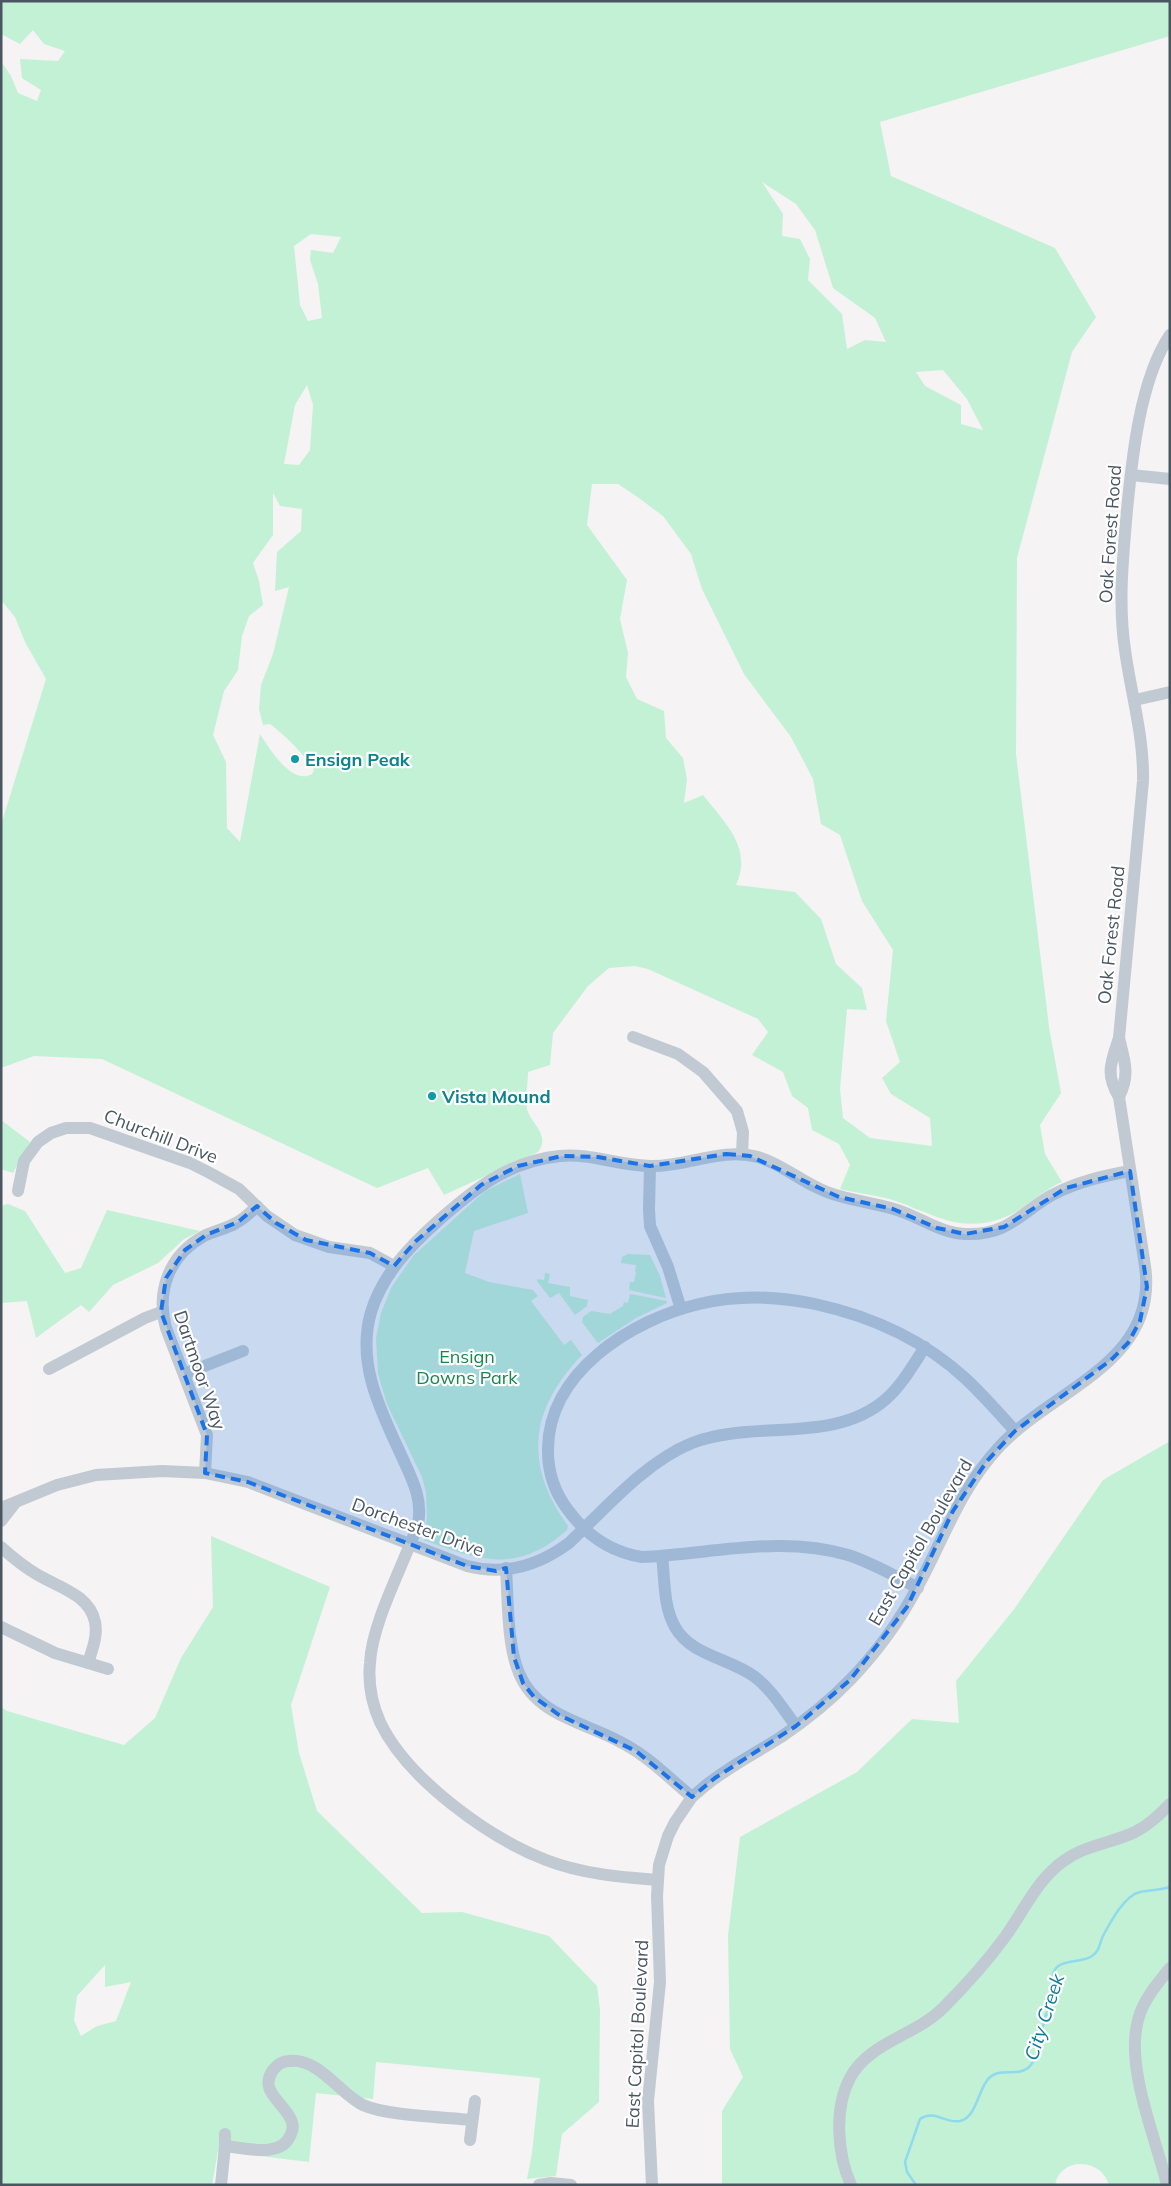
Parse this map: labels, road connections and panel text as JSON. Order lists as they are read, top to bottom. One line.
{"streets":{"street":["Oak Forest Road","Churchill Drive","Dartmoor Way","Dorchester Drive","East Capitol Boulevard"]},"crossings":[["Oak Forest Road","East Capitol Boulevard"],["Churchill Drive","Dartmoor Way"],["Dartmoor Way","Dorchester Drive"]],"water":["City Creek"],"parks":["Ensign Downs Park"],"places":["Ensign Peak","Vista Mound"]}
